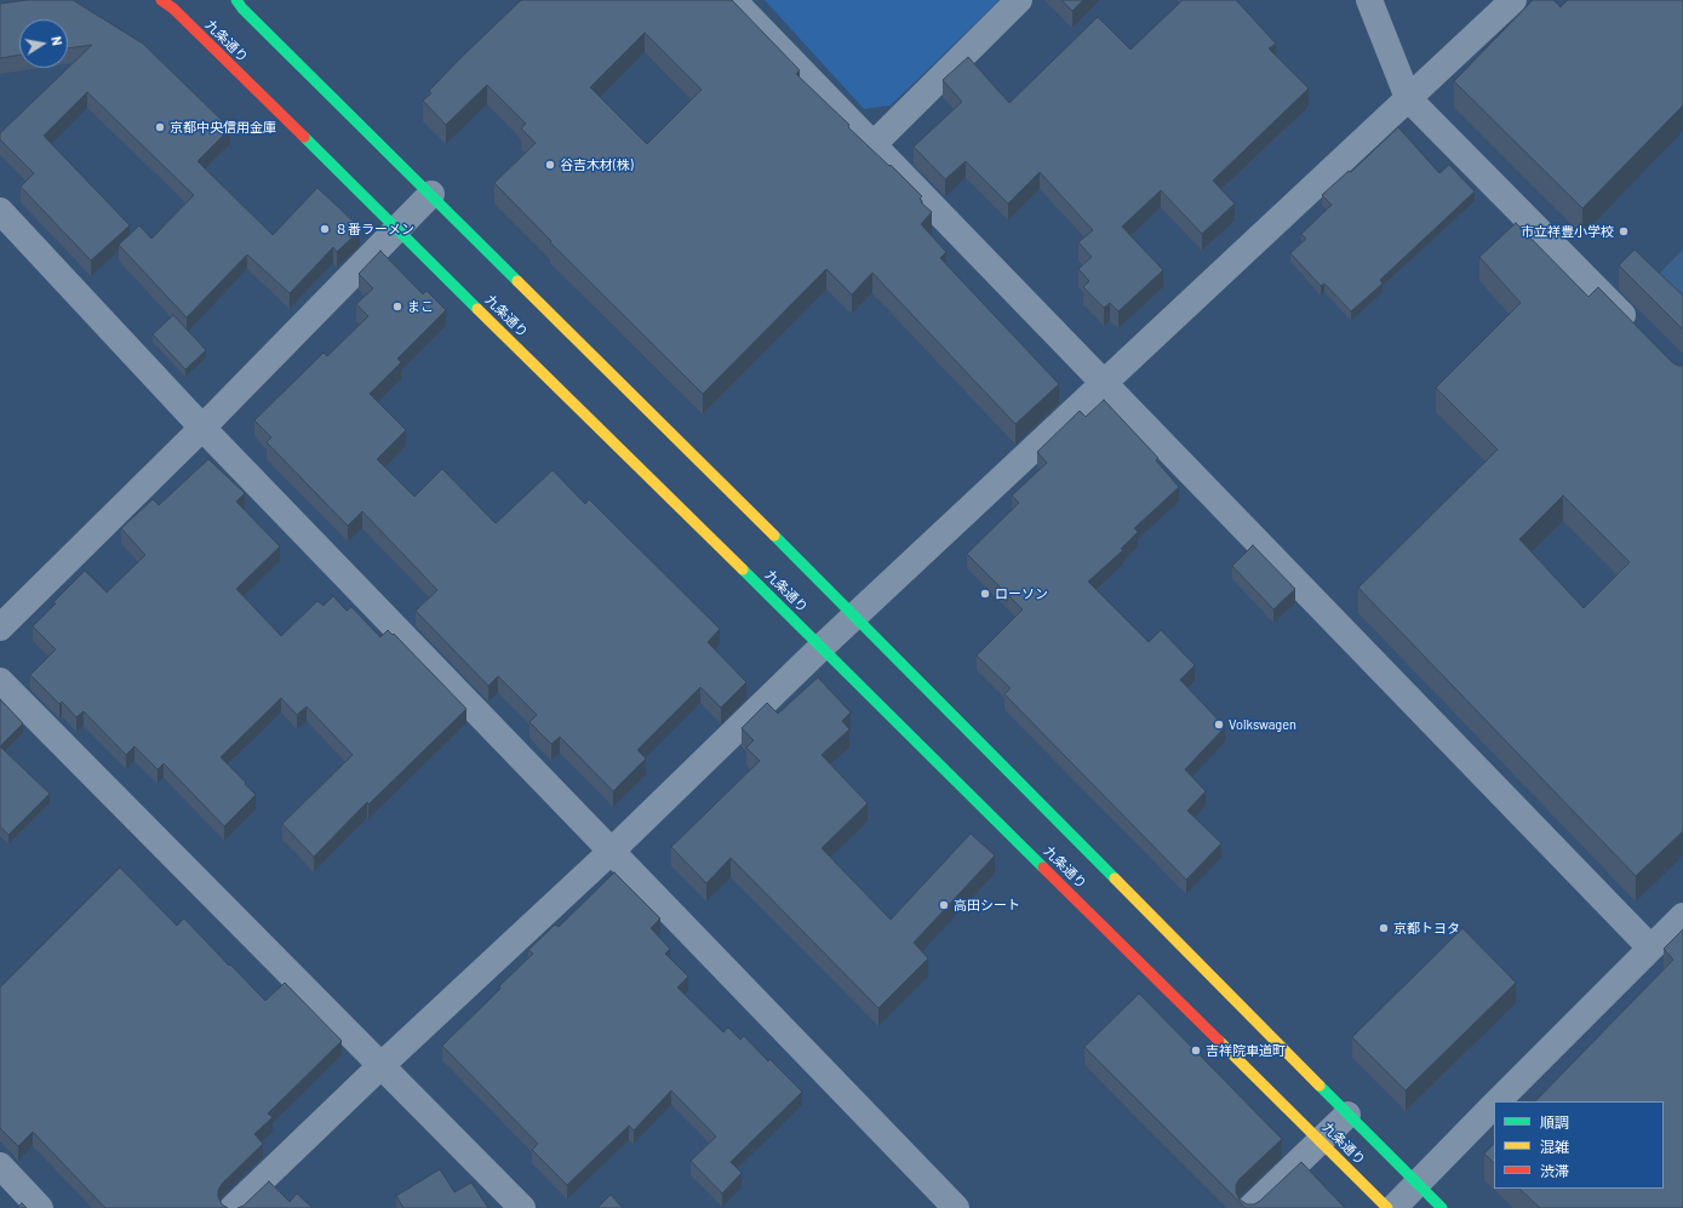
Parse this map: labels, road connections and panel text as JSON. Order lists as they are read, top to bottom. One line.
{"streets":{"highway":["九条通り"]},"places":["京都中央信用金庫","谷吉木材(株)","８番ラーメン","市立祥豊小学校","まこ","ローソン","Volkswagen","高田シート","京都トヨタ","吉祥院車道町"],"legend":["順調","混雑","渋滞"],"north":"right"}
